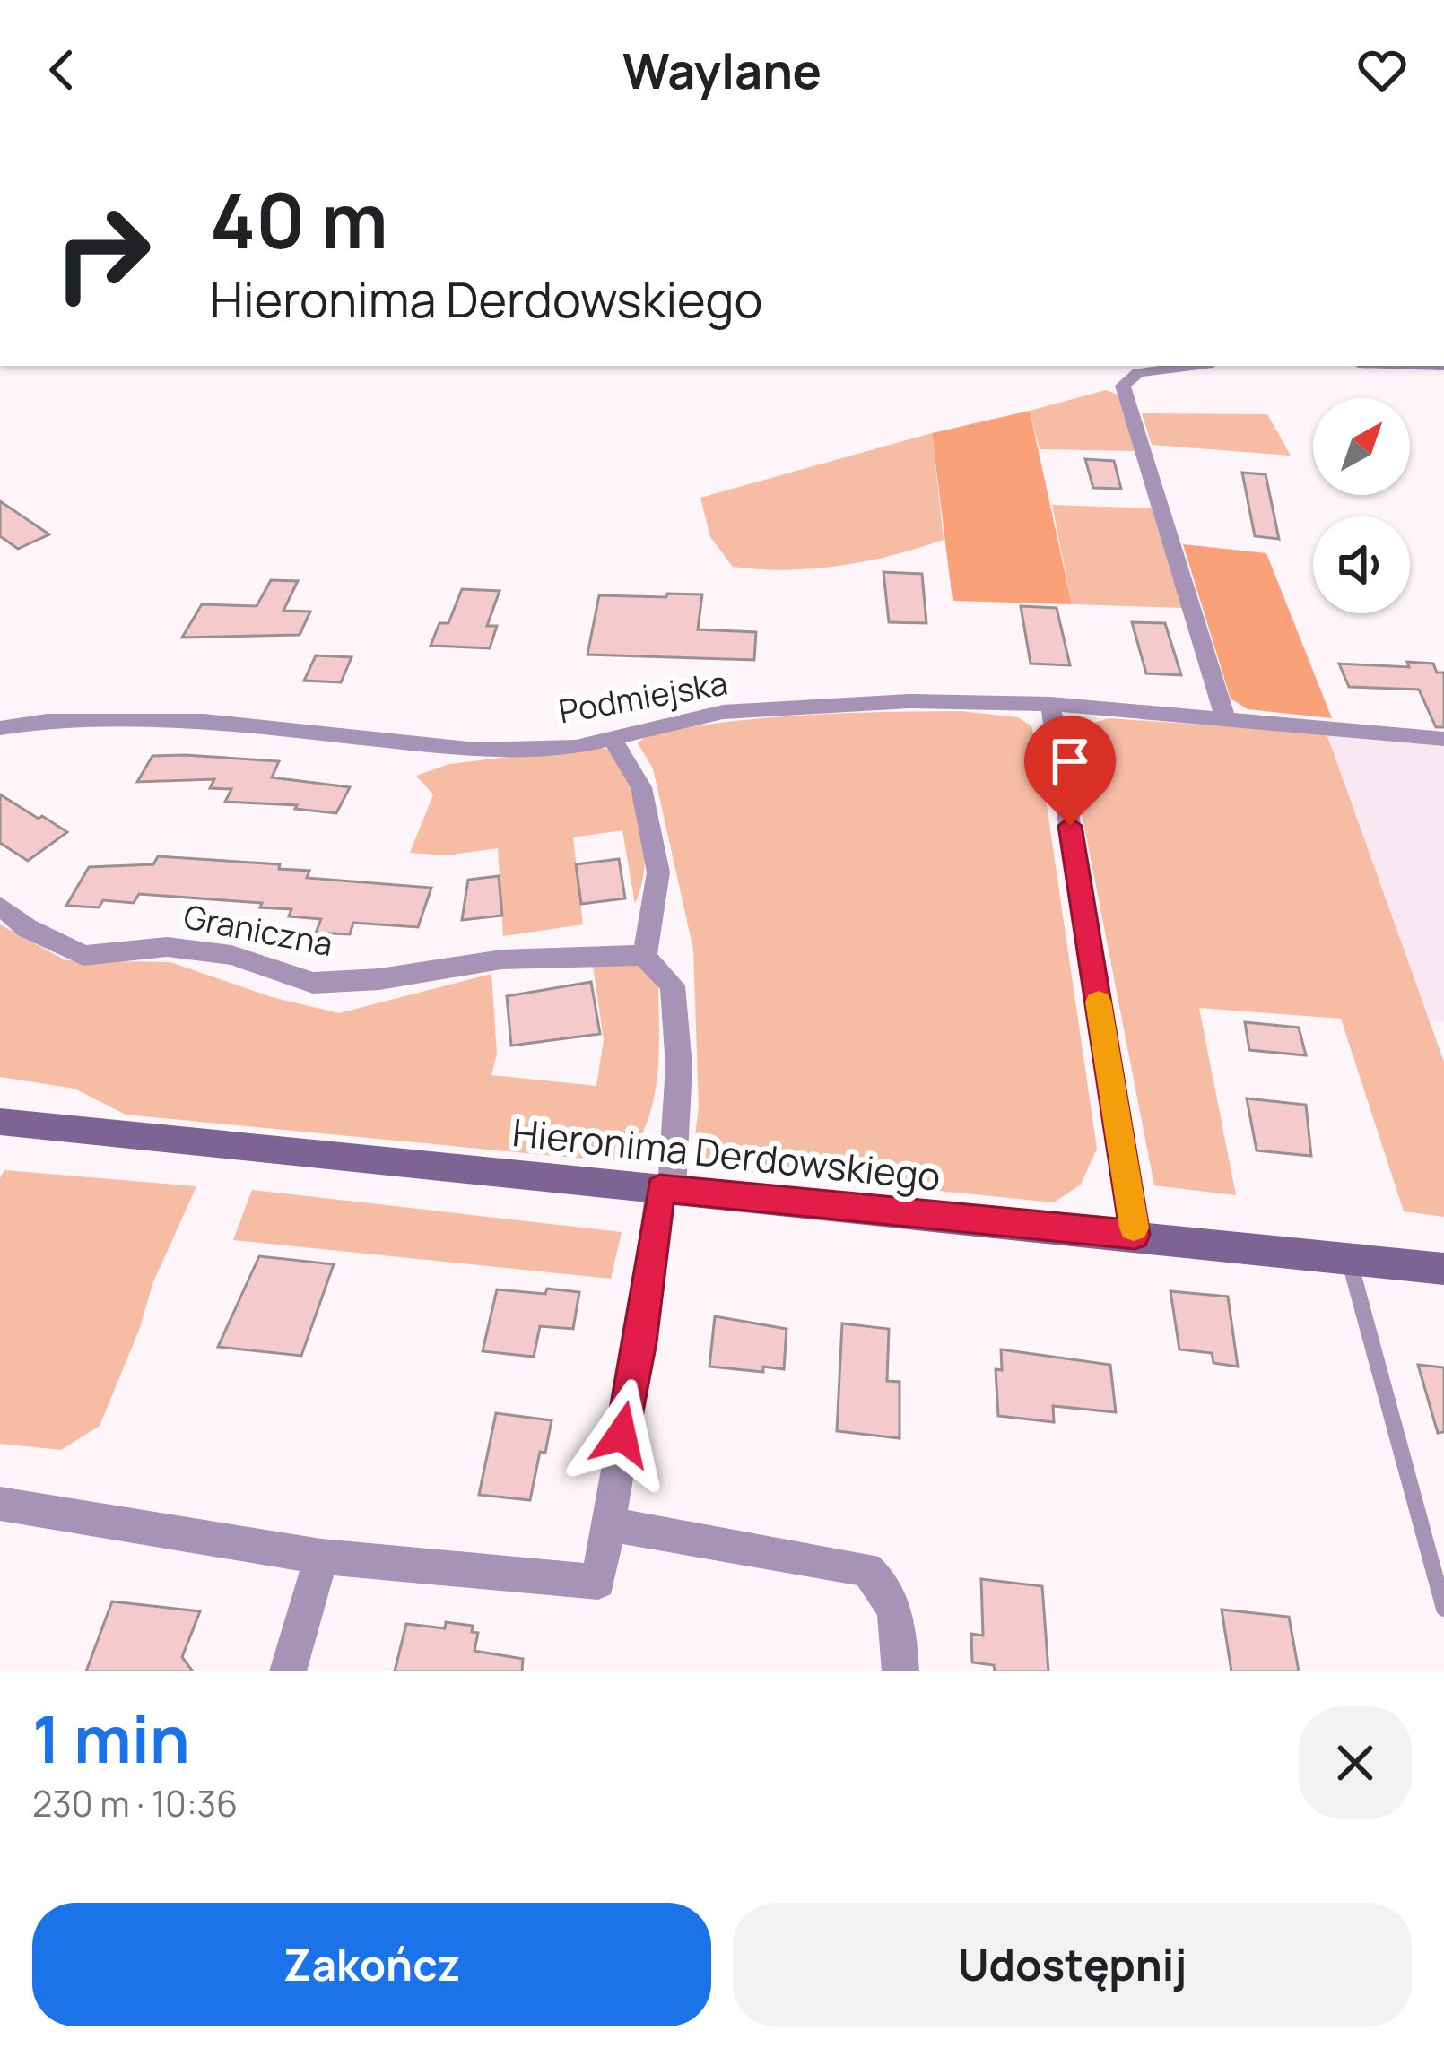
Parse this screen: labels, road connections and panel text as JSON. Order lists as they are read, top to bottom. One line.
{"streets":{"street":["Podmiejska","Graniczna","Hieronima Derdowskiego"]},"north":"top right","page":{"header":"Waylane","turn":["40 m","Hieronima Derdowskiego"],"heading":["1 min","230 m · 10:36"],"buttons":["Zakończ","Udostępnij"]}}
